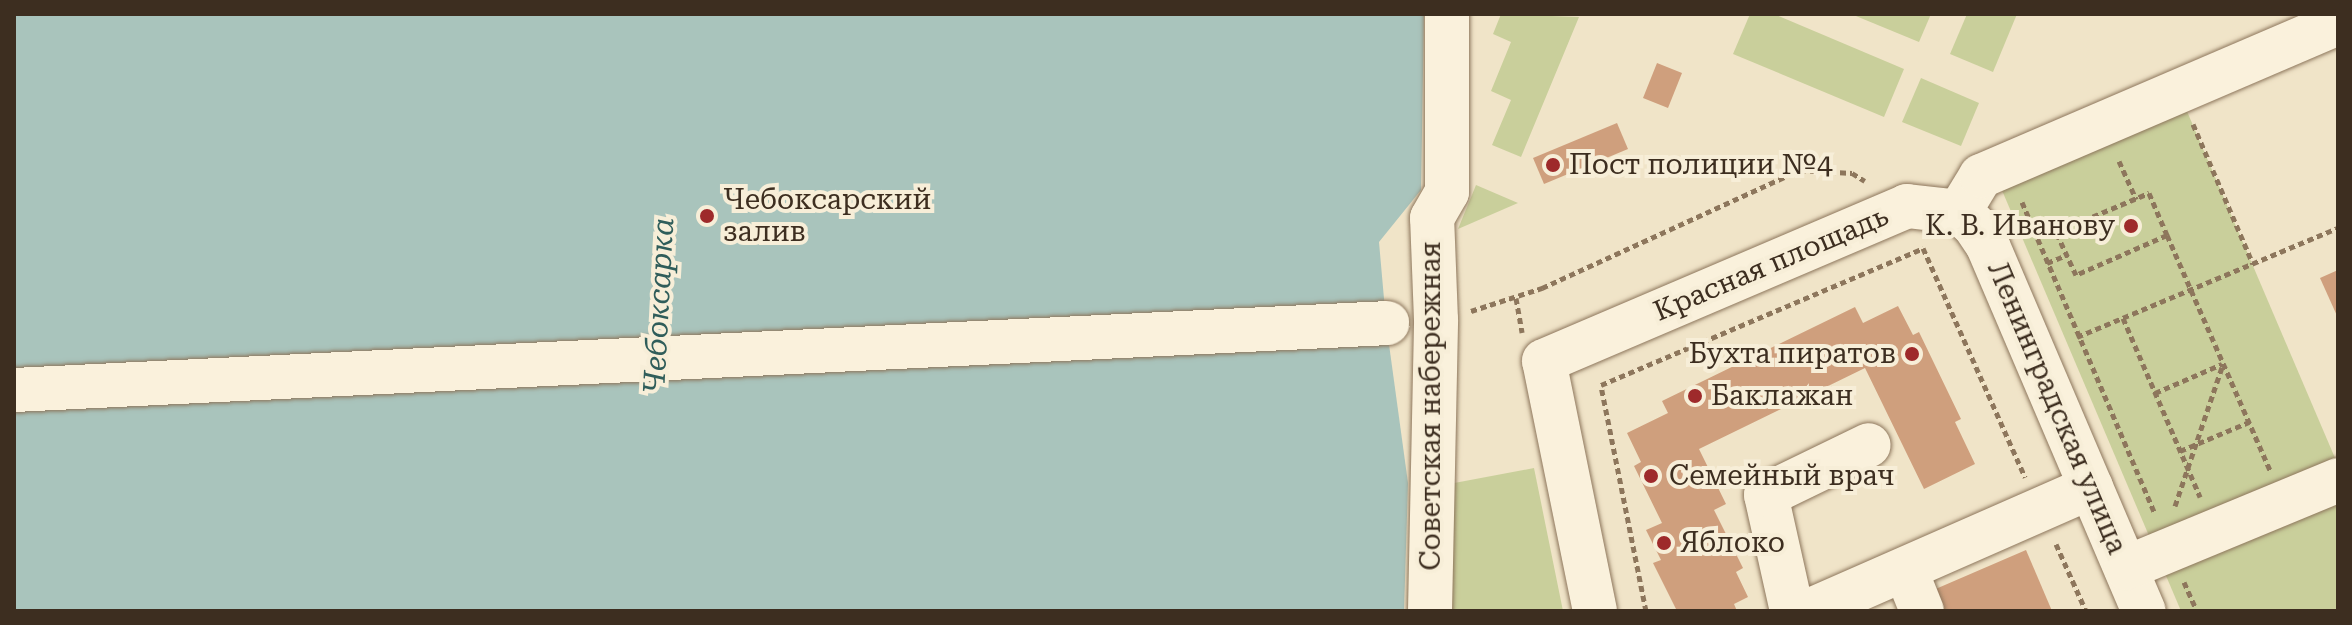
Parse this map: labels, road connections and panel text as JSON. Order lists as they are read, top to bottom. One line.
{"streets":{"street":["Красная площадь","Советская набережная","Ленинградская улица"]},"crossings":[["Красная площадь","Ленинградская улица"]],"water":["Чебоксарка"],"places":["Пост полиции №4","Чебоксарский залив","К. В. Иванову","Бухта пиратов","Баклажан","Семейный врач","Яблоко"]}
